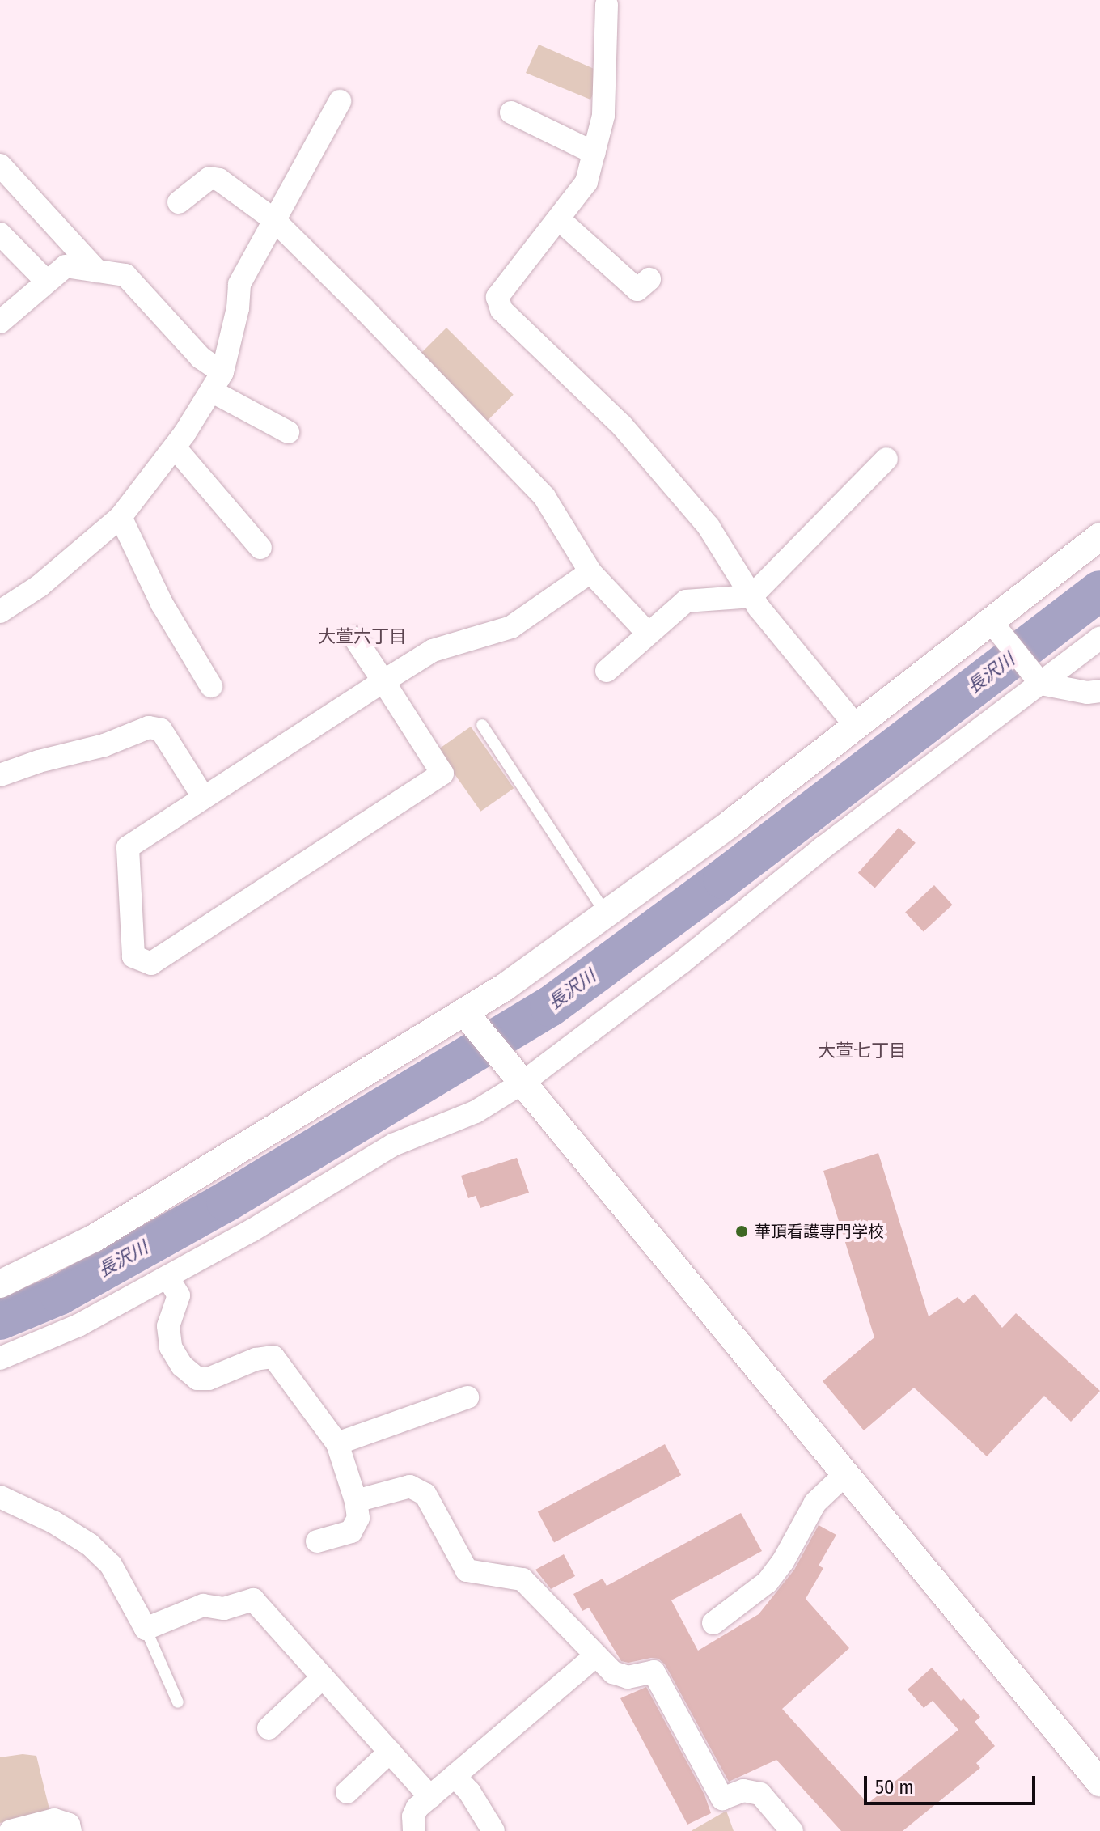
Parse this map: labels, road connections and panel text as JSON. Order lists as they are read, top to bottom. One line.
{"districts":["大萱六丁目","大萱七丁目"],"water":["長沢川"],"places":["華頂看護専門学校"],"scale_bar":"50 m"}
